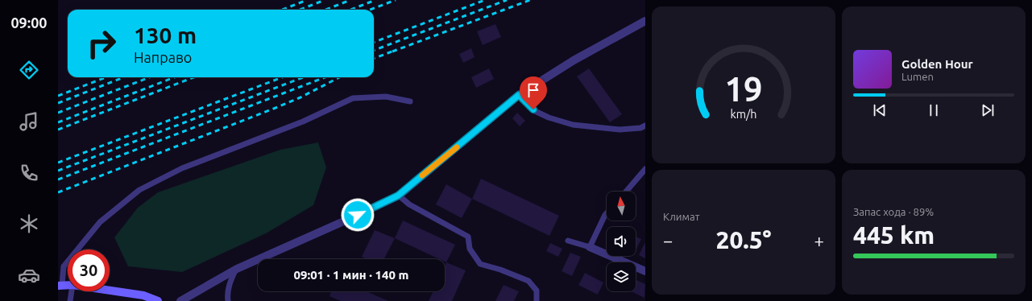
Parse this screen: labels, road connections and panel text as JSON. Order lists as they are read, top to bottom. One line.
{"north":"top","page":{"tabs":"09:00","turn":["130 m","Направо"],"song":["Golden Hour","Lumen"],"tile":["Климат",["Запас хода · 89%","445 km"]],"heat":["−","20.5°","+"],"limit":"30","trip":"09:01 · 1 мин · 140 m","gauge":["19","km/h"]}}
